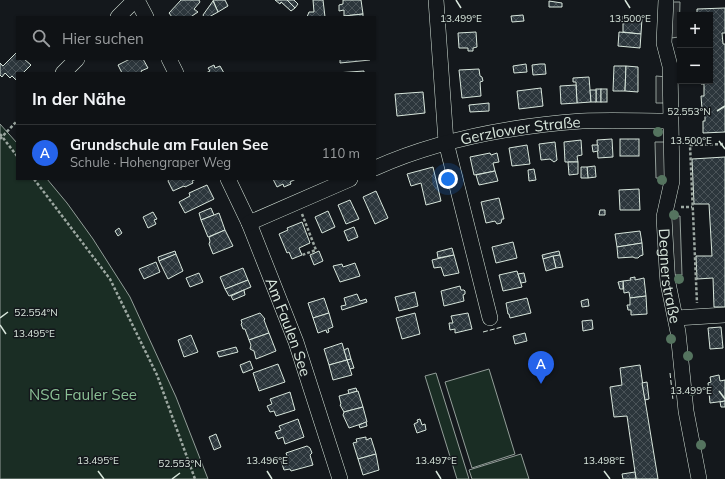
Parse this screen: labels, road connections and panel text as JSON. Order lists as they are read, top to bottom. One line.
{"streets":{"street":["Gerzlower Straße","Degnerstraße","Am Faulen See"]},"crossings":[["Gerzlower Straße","Degnerstraße"]],"parks":["NSG Fauler See"],"page":{"map_buttons":["+","−"],"search":"Hier suchen","heading":"In der Nähe","list":[{"mark":"A","name":"Grundschule am Faulen See","note":"Schule · Hohengraper Weg","value":"110 m"}],"pins":"A"},"coordinates":["13.499°E","13.500°E","52.553°N","52.554°N","13.495°E","13.496°E","13.497°E","13.498°E"]}
